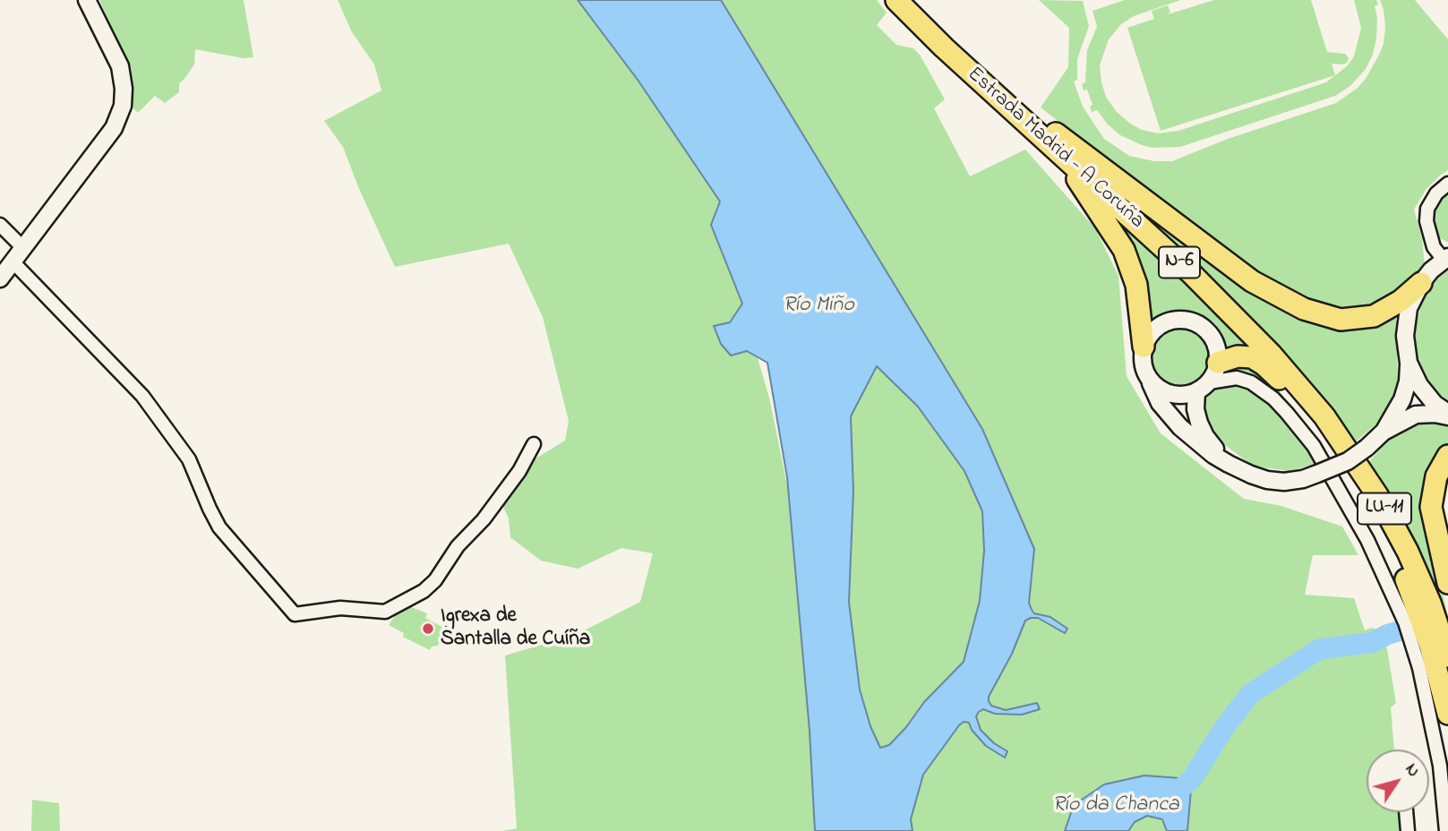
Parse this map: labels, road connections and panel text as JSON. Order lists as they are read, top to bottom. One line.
{"streets":{"highway":["Estrada Madrid - A Coruña","N-6","LU-11"]},"water":["Río Miño","Río da Chanca"],"places":["Igrexa de Santalla de Cuíña"],"north":"top right"}
